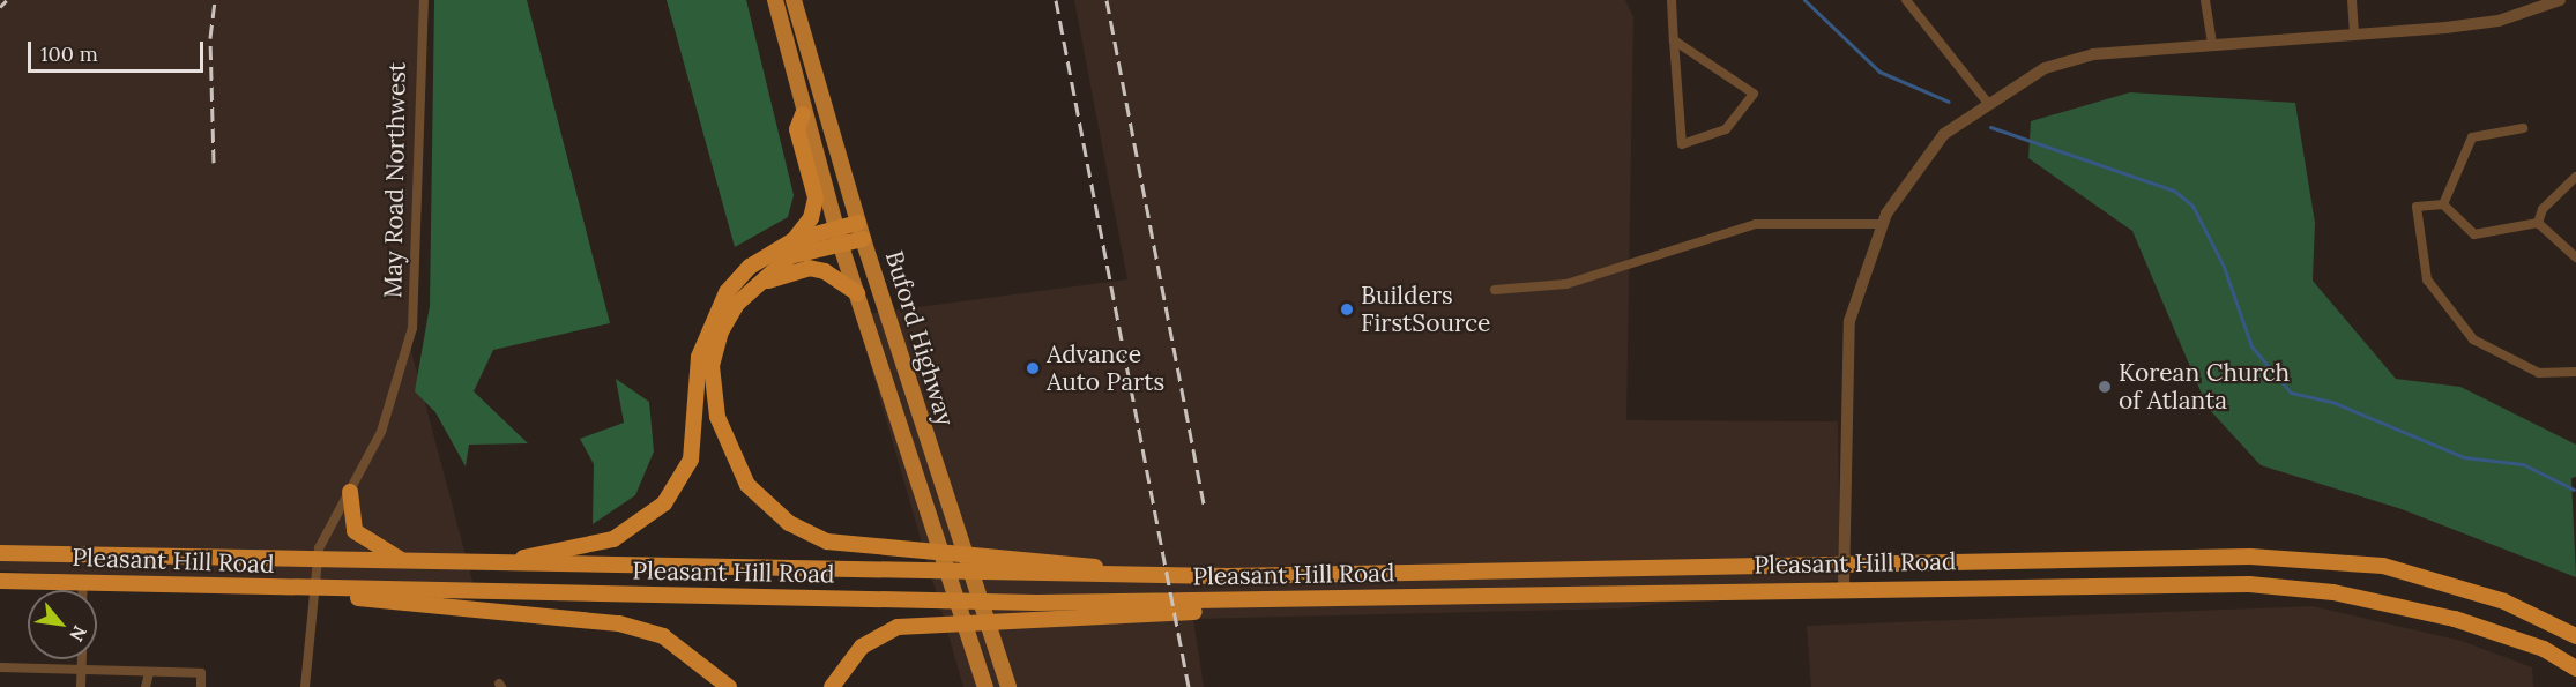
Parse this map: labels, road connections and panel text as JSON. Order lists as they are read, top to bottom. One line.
{"streets":{"highway":["Pleasant Hill Road"],"main road":["Buford Highway"],"street":["May Road Northwest"]},"crossings":[["May Road Northwest","Pleasant Hill Road"]],"places":["Builders FirstSource","Advance Auto Parts","Korean Church of Atlanta"],"scale_bar":"100 m","north":"bottom right"}
